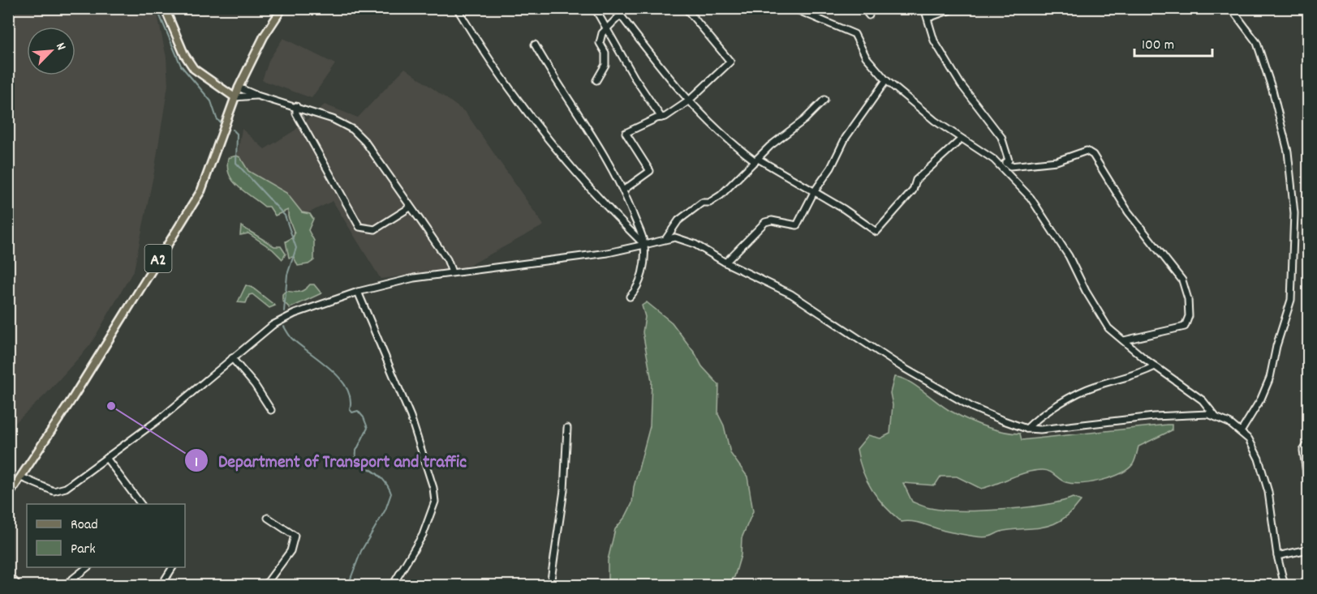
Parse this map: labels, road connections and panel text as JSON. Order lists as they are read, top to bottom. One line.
{"streets":{"main road":["A2"]},"places":["Department of Transport and traffic"],"legend":["Road","Park"],"scale_bar":"100 m","north":"top right"}
